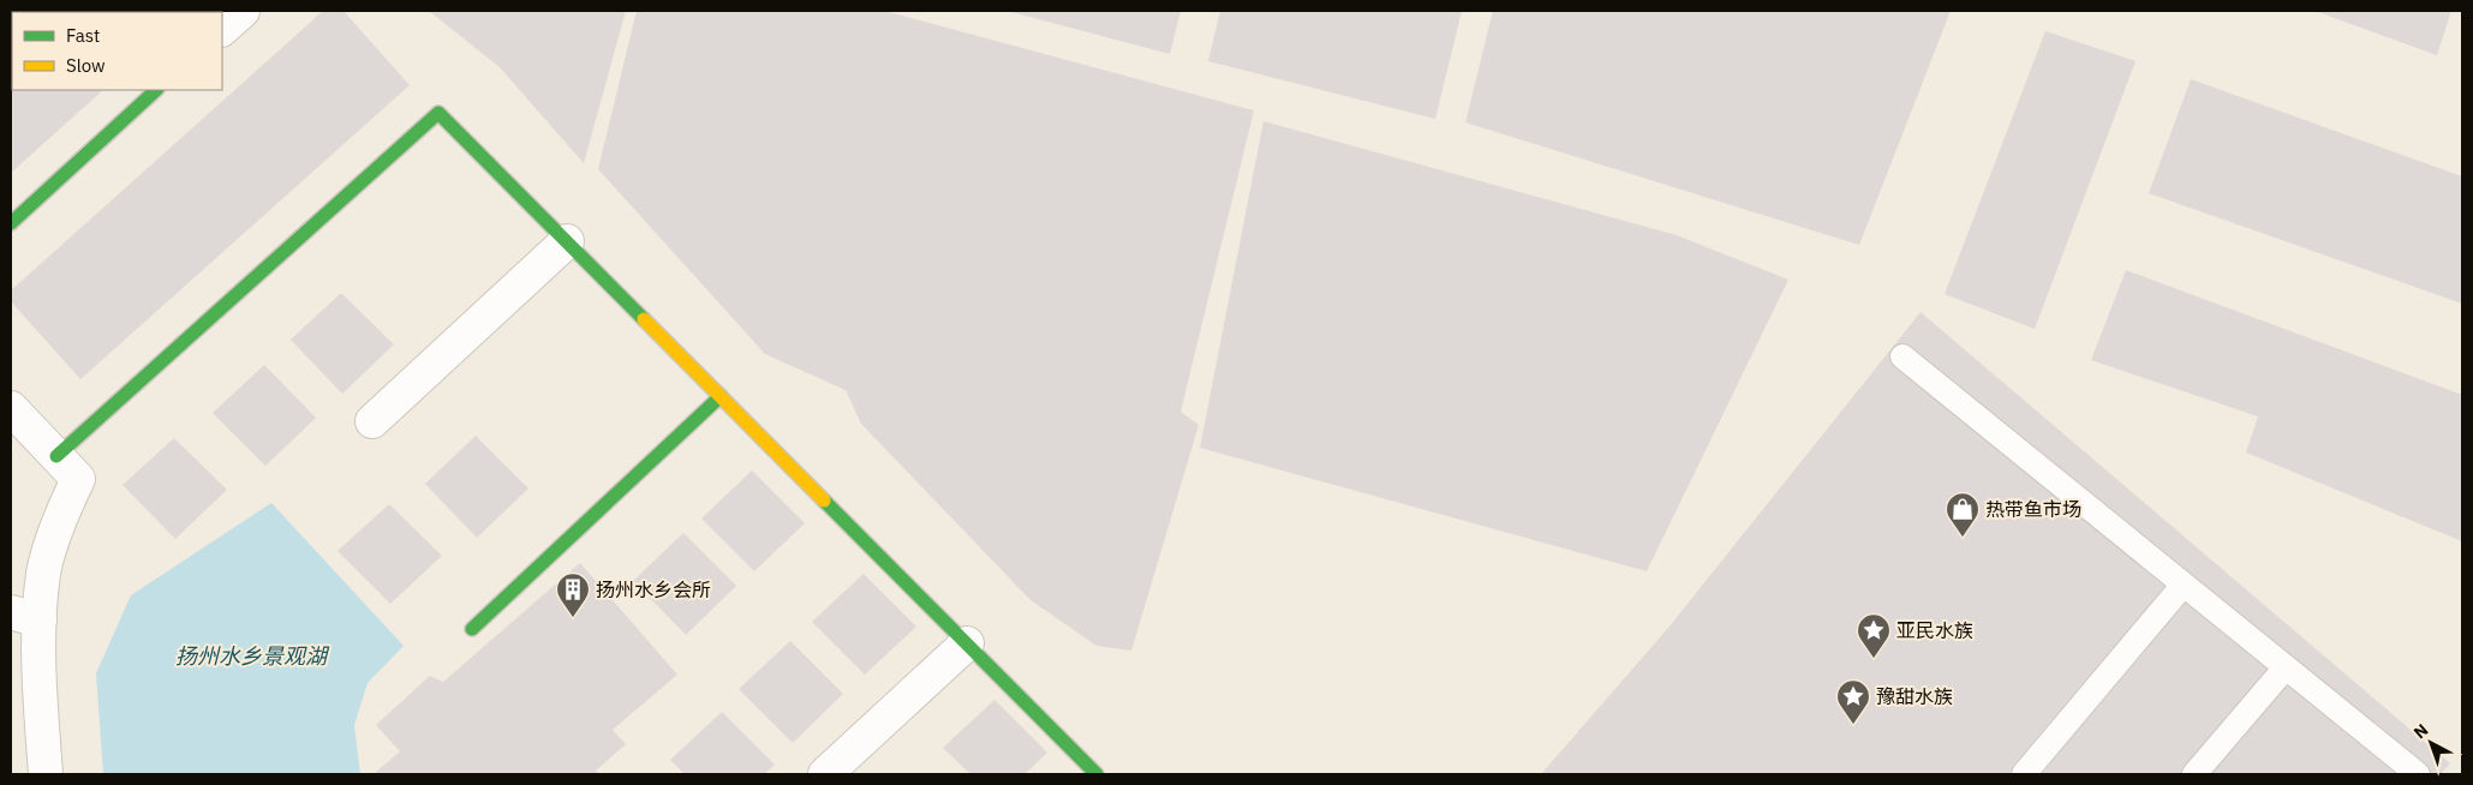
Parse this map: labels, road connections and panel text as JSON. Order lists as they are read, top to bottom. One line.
{"water":["扬州水乡景观湖"],"places":{"shop":["热带鱼市场"],"building":["扬州水乡会所"],"place":["亚民水族","豫甜水族"]},"legend":["Fast","Slow"],"north":"top left"}
